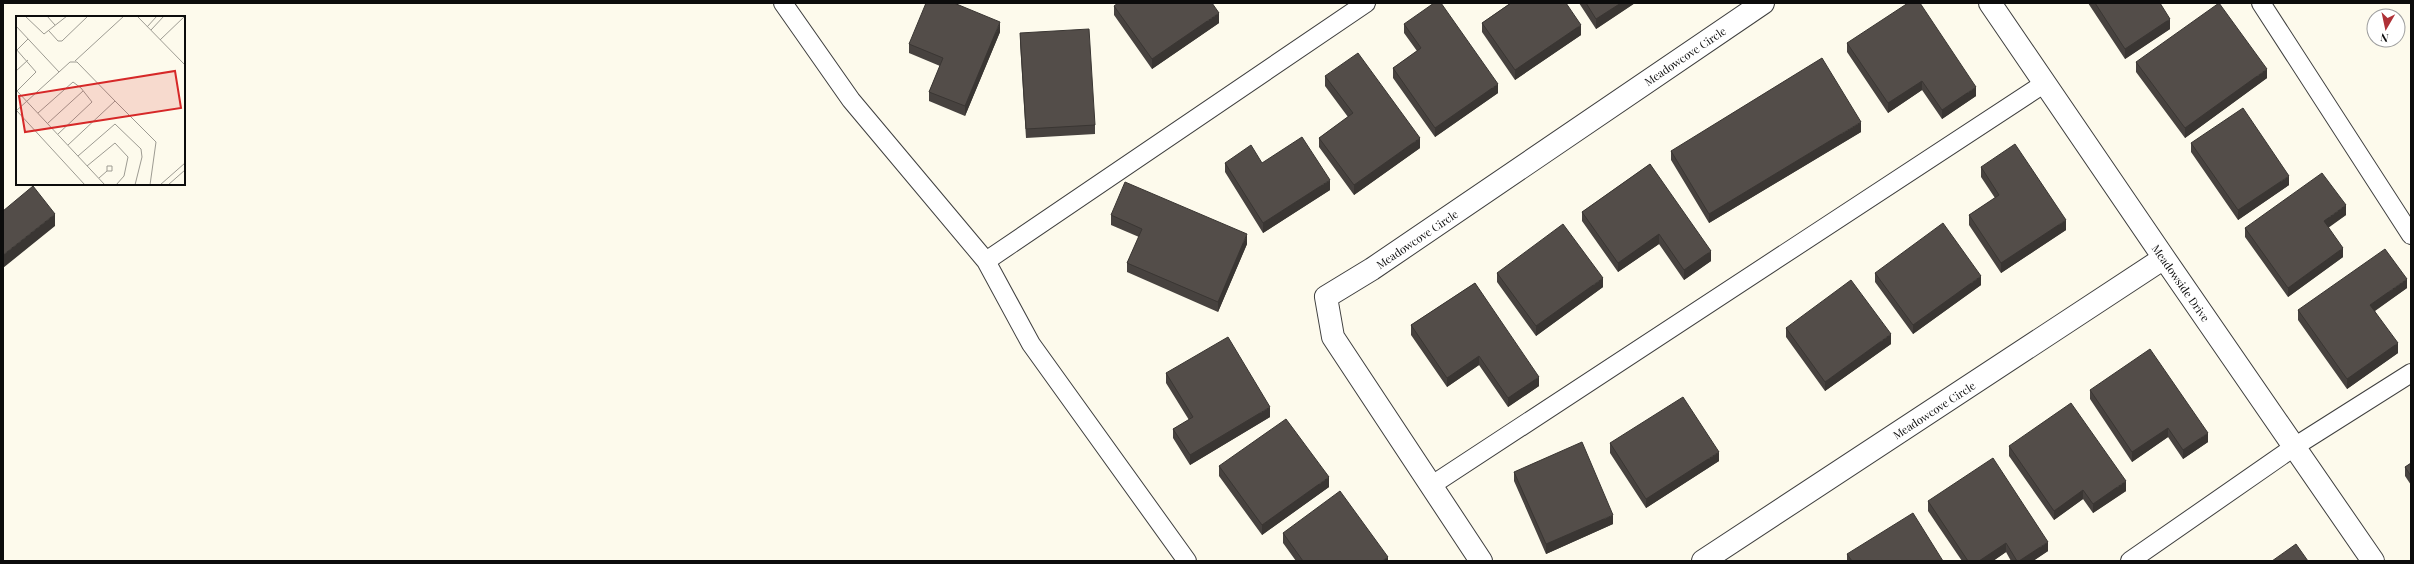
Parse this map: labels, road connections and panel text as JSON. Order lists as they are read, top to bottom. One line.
{"streets":{"street":["Meadowcove Circle","Meadowside Drive"]},"crossings":[["Meadowcove Circle","Meadowside Drive"]],"north":"bottom"}
